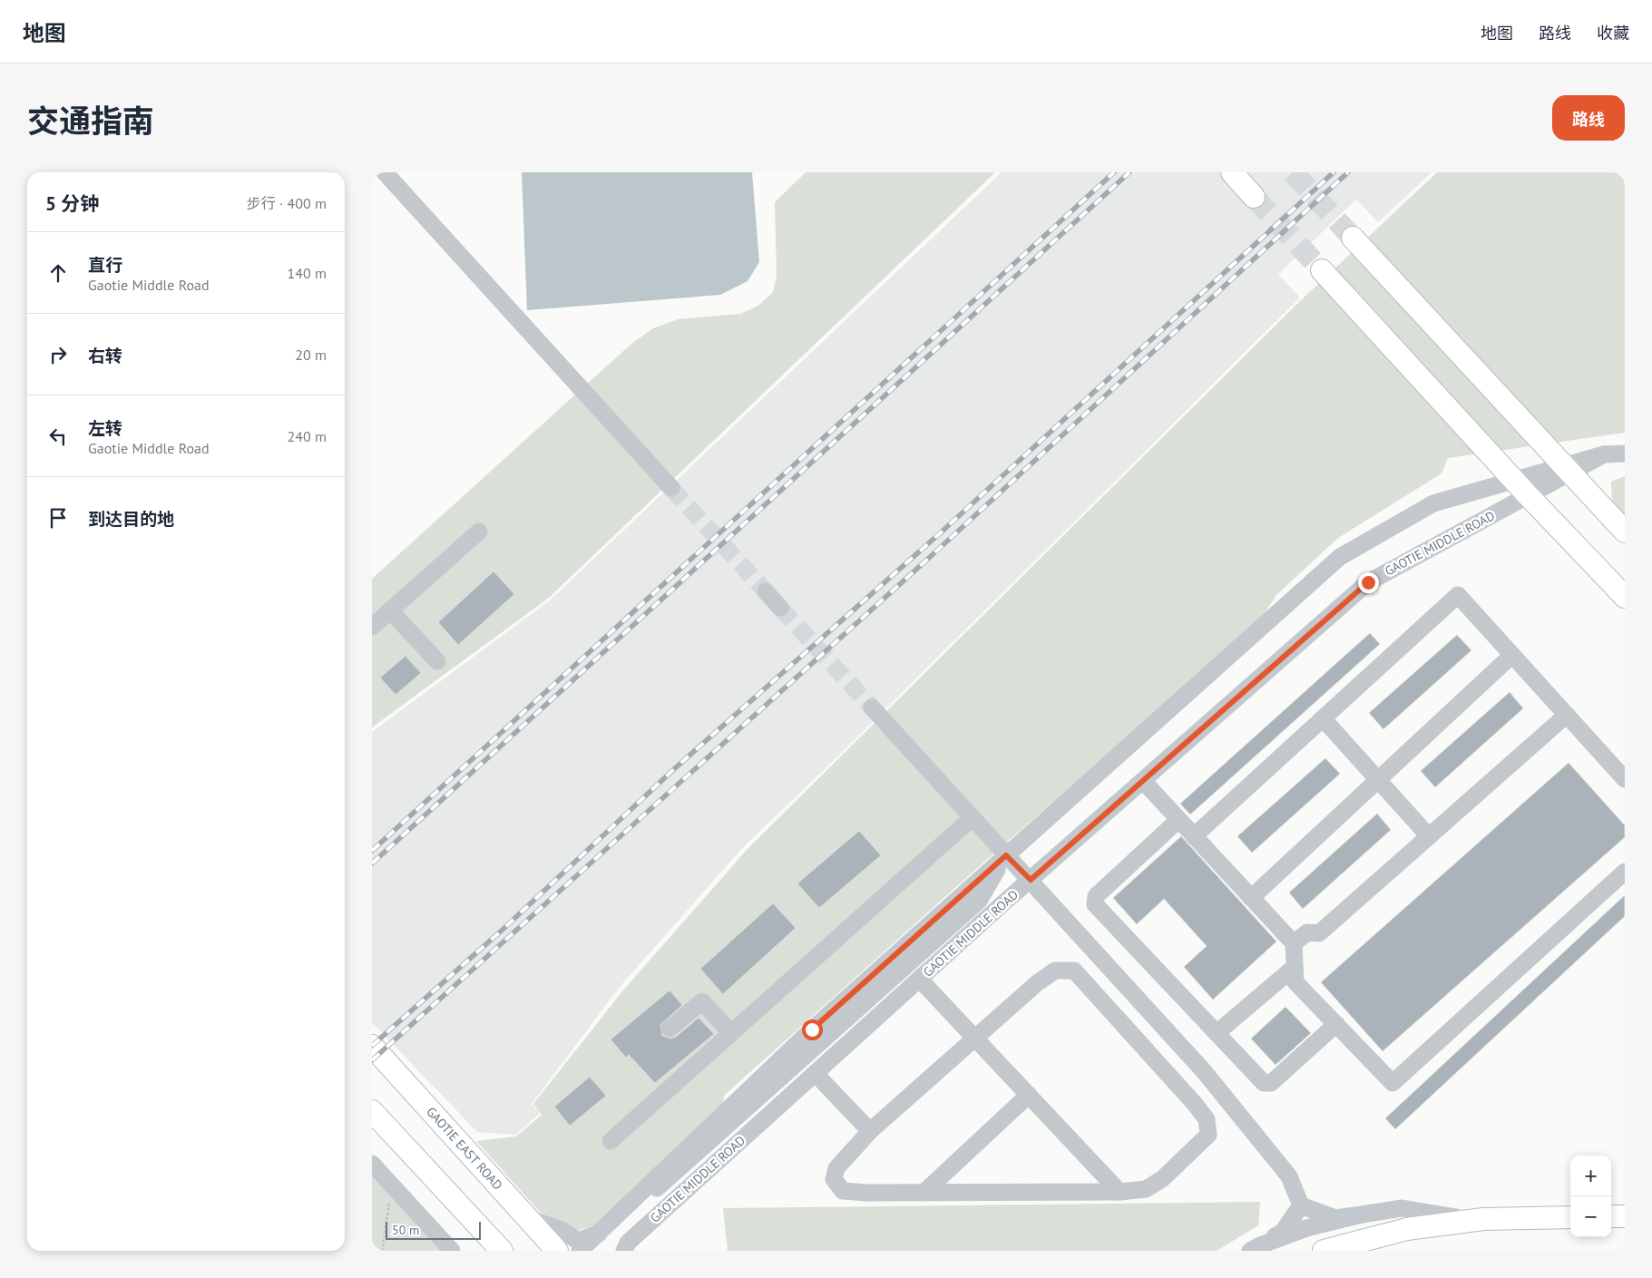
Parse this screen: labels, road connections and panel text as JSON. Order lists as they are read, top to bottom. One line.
{"streets":{"main road":["GAOTIE EAST ROAD"],"street":["GAOTIE MIDDLE ROAD"]},"crossings":[["GAOTIE MIDDLE ROAD","GAOTIE EAST ROAD"]],"scale_bar":"50 m","page":{"header":"地图","nav":["地图","路线","收藏"],"title":"交通指南","buttons":"路线","heading":["5 分钟","步行 · 400 m"],"list":[["直行","Gaotie Middle Road","140 m"],["右转","20 m"],["左转","Gaotie Middle Road","240 m"],"到达目的地"],"map_buttons":["+","−"],"scale":"50 m"}}
